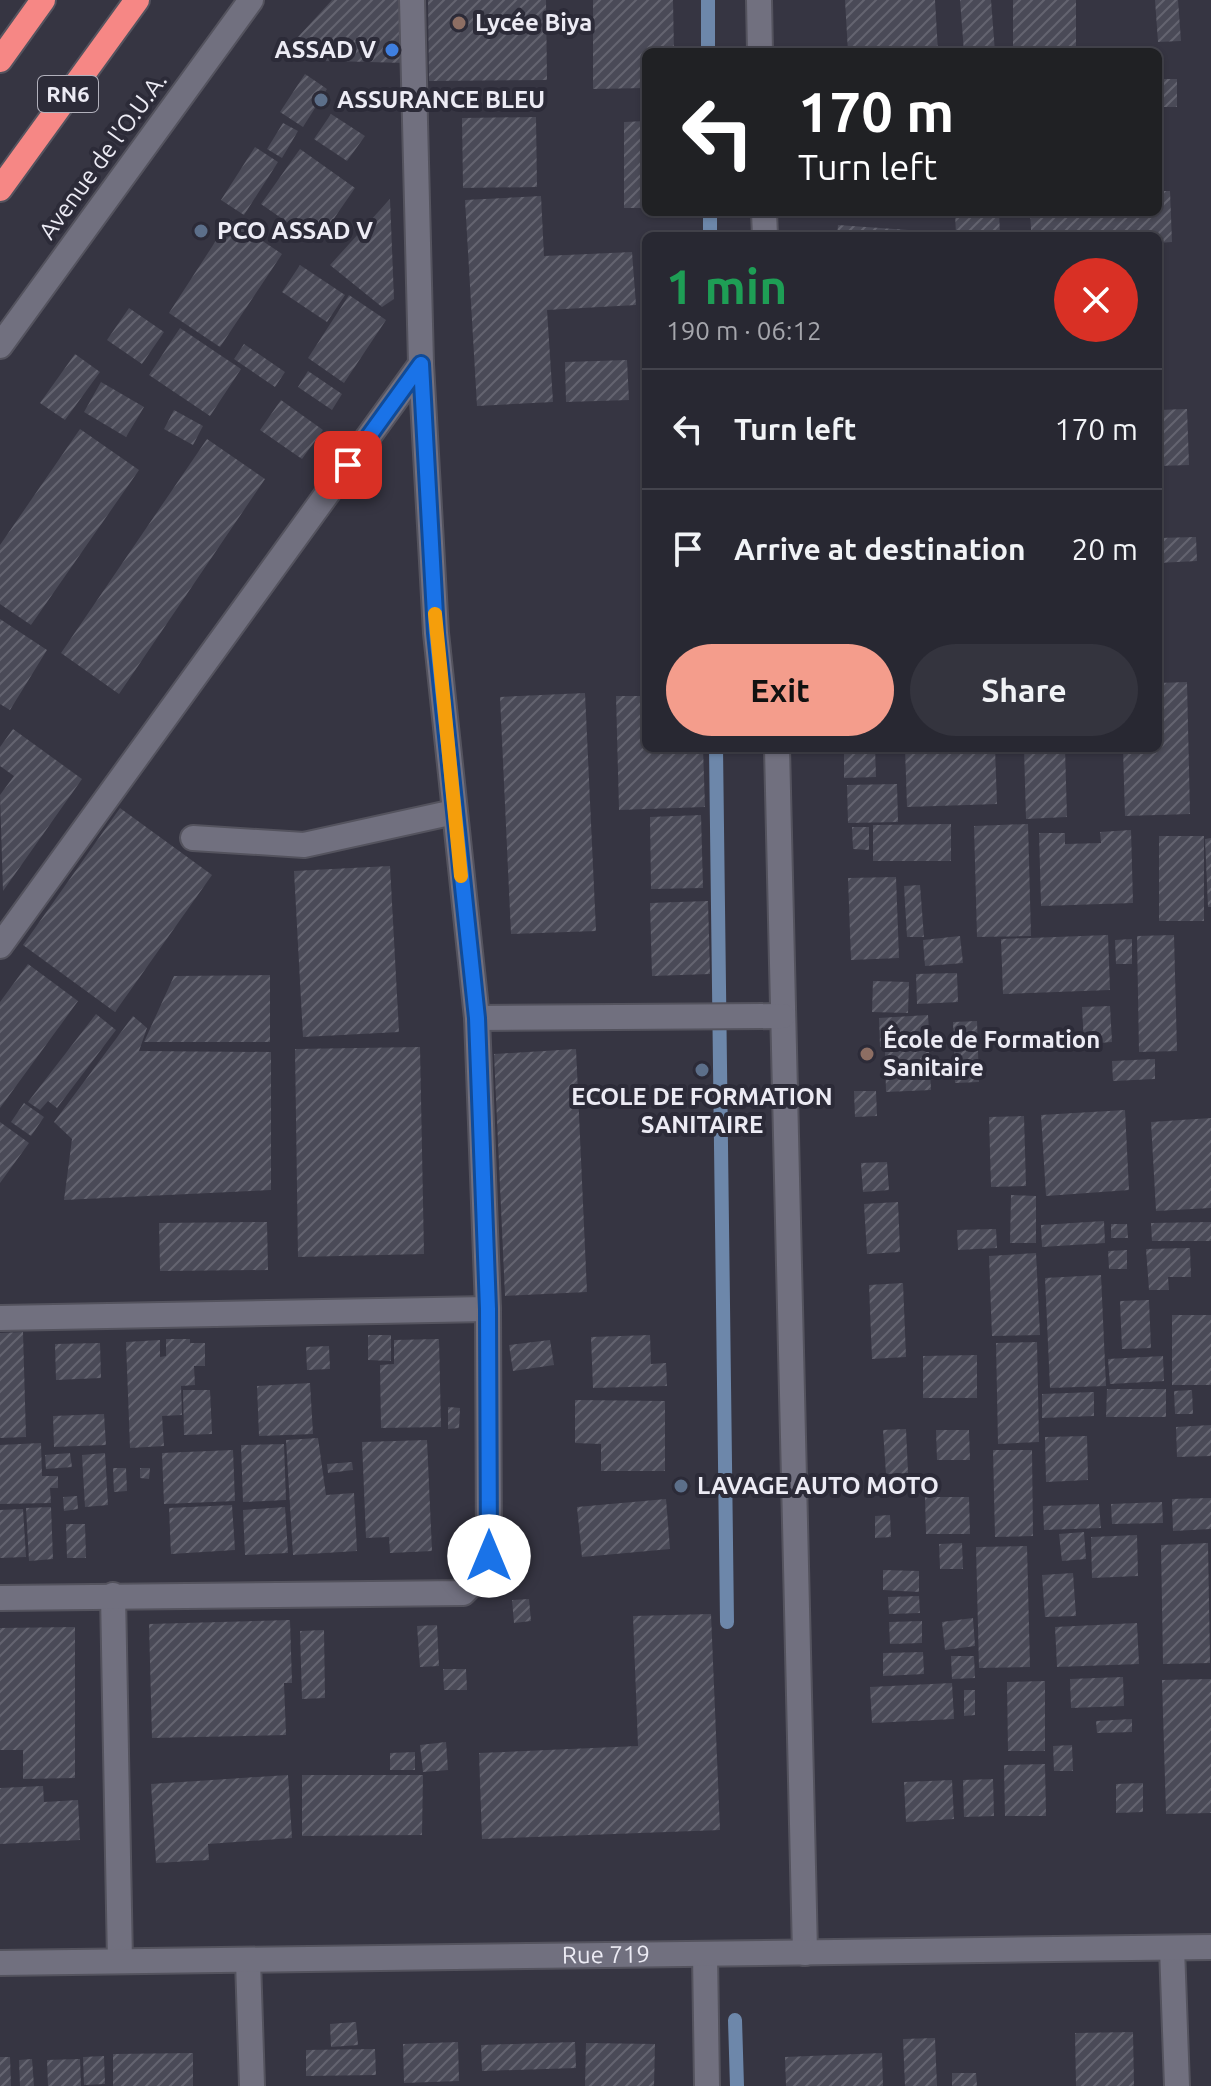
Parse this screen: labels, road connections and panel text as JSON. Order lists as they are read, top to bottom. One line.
{"streets":{"highway":["RN6"],"street":["Avenue de l'O.U.A.","Rue 719"]},"places":["Lycée Biya","ASSAD V","ASSURANCE BLEU","PCO ASSAD V","École de Formation Sanitaire","ECOLE DE FORMATION SANITAIRE","LAVAGE AUTO MOTO"],"page":{"turn":["170 m","Turn left"],"heading":["1 min","190 m · 06:12"],"list":[{"name":"Turn left","value":"170 m"},{"name":"Arrive at destination","value":"20 m"}],"buttons":["Exit","Share"]}}
